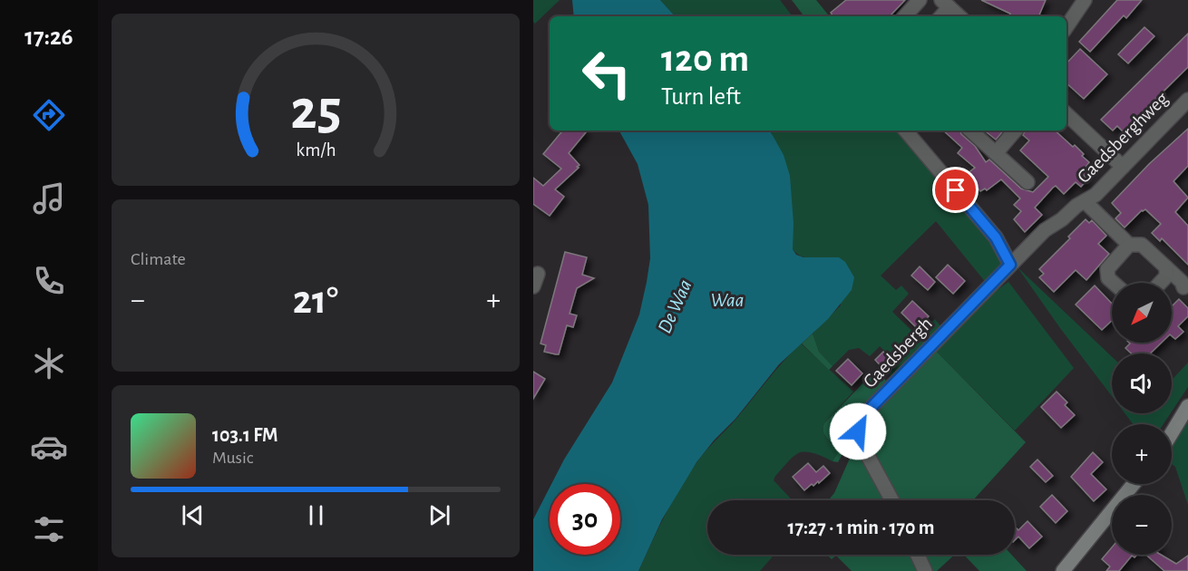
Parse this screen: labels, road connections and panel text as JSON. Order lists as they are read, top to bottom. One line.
{"streets":{"street":["Gaedsberghweg","Gaedsbergh"]},"crossings":[["Gaedsberghweg","Gaedsbergh"]],"water":["Waa","De Waa"],"north":"bottom left","page":{"tabs":"17:26","turn":["120 m","Turn left"],"tile":"Climate","heat":["−","21°","+"],"map_buttons":["+","−"],"song":["103.1 FM","Music"],"limit":"30","trip":"17:27 · 1 min · 170 m","gauge":["25","km/h"]}}
